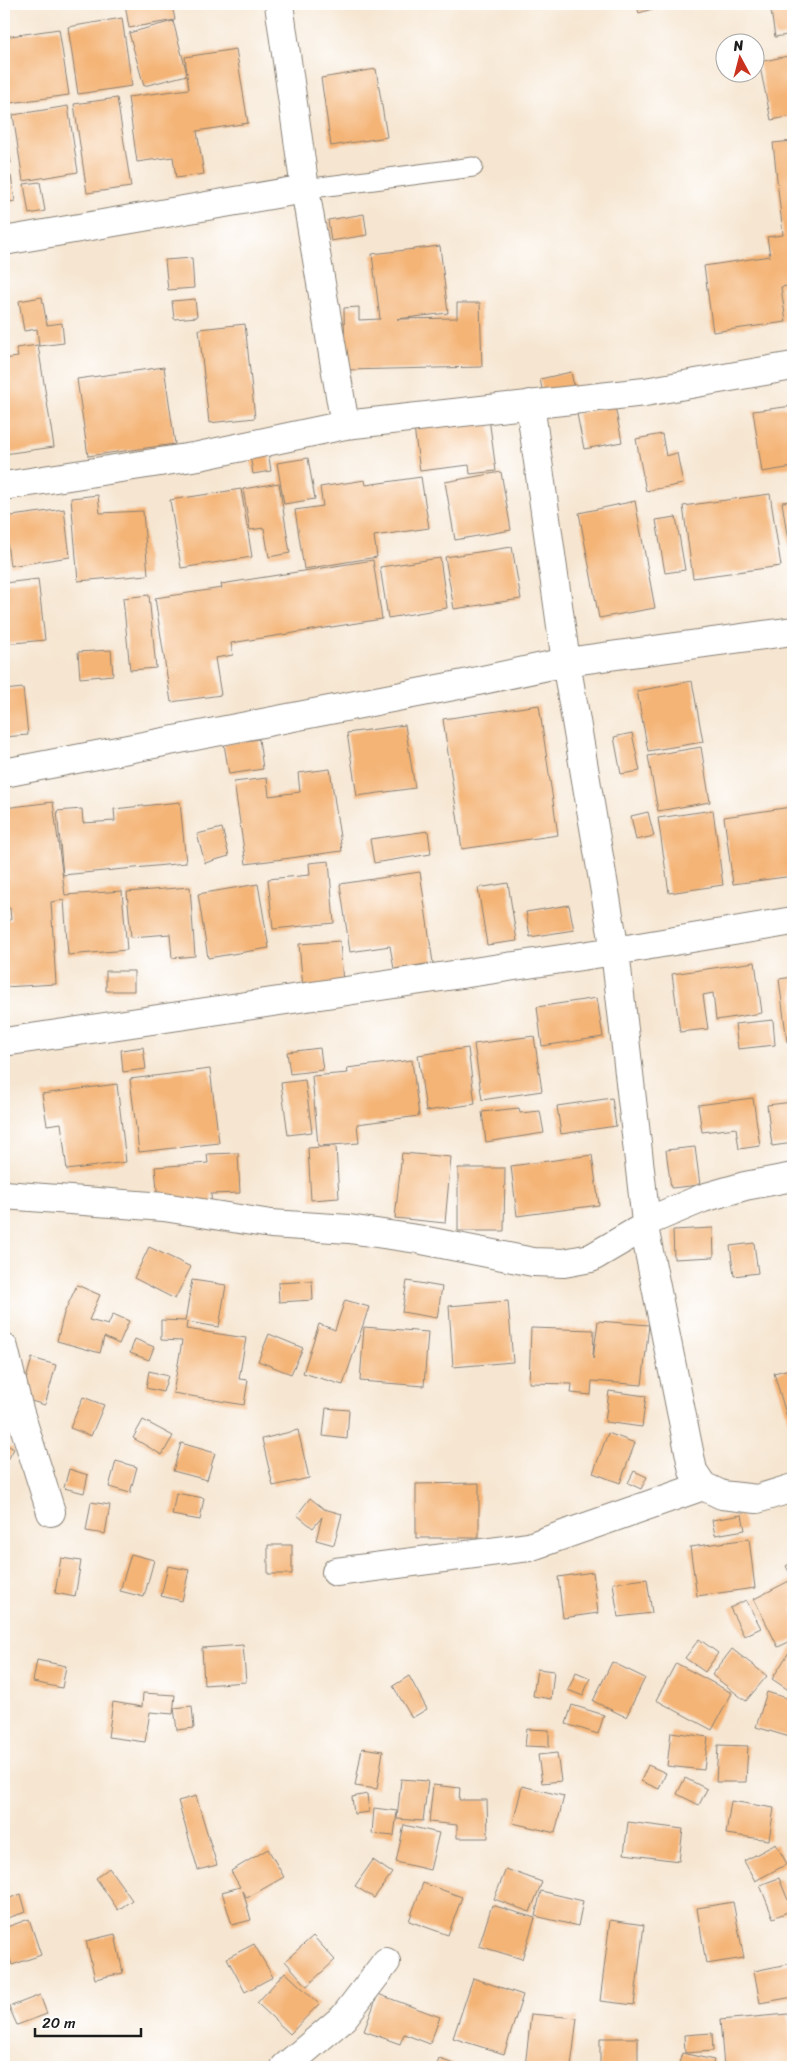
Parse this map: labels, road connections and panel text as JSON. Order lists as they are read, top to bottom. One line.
{"scale_bar":"20 m","north":"top"}
